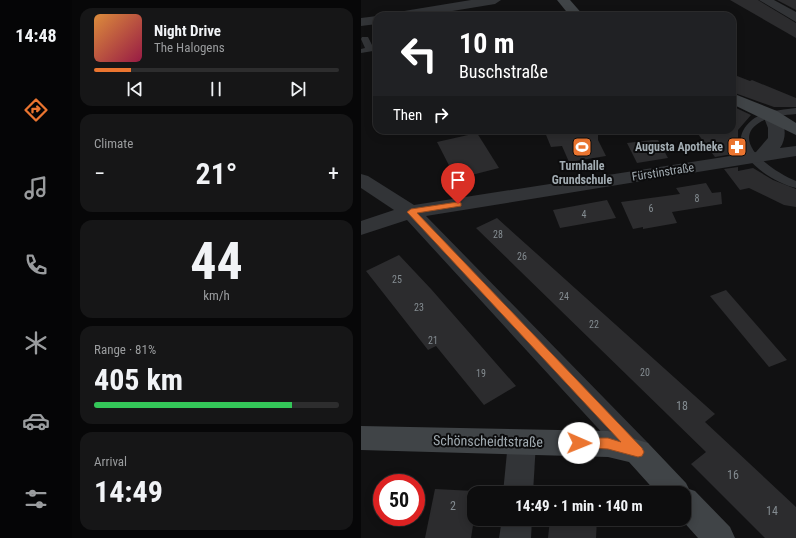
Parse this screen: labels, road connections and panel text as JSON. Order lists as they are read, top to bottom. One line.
{"streets":{"main road":["Schönscheidtstraße"],"street":["Fürstinstraße"]},"places":{"sports":["Turnhalle Grundschule"],"pharmacy":["Augusta Apotheke"]},"house_numbers":["8","6","4","28","26","25","24","23","22","21","20","19","18","16","2","14"],"page":{"tabs":"14:48","turn":["10 m","Buschstraße"],"song":["Night Drive","The Halogens"],"then":"Then","tile":["Climate",["44","km/h"],["Range · 81%","405 km"],["Arrival","14:49"]],"heat":["−","21°","+"],"limit":"50","trip":"14:49 · 1 min · 140 m"}}
